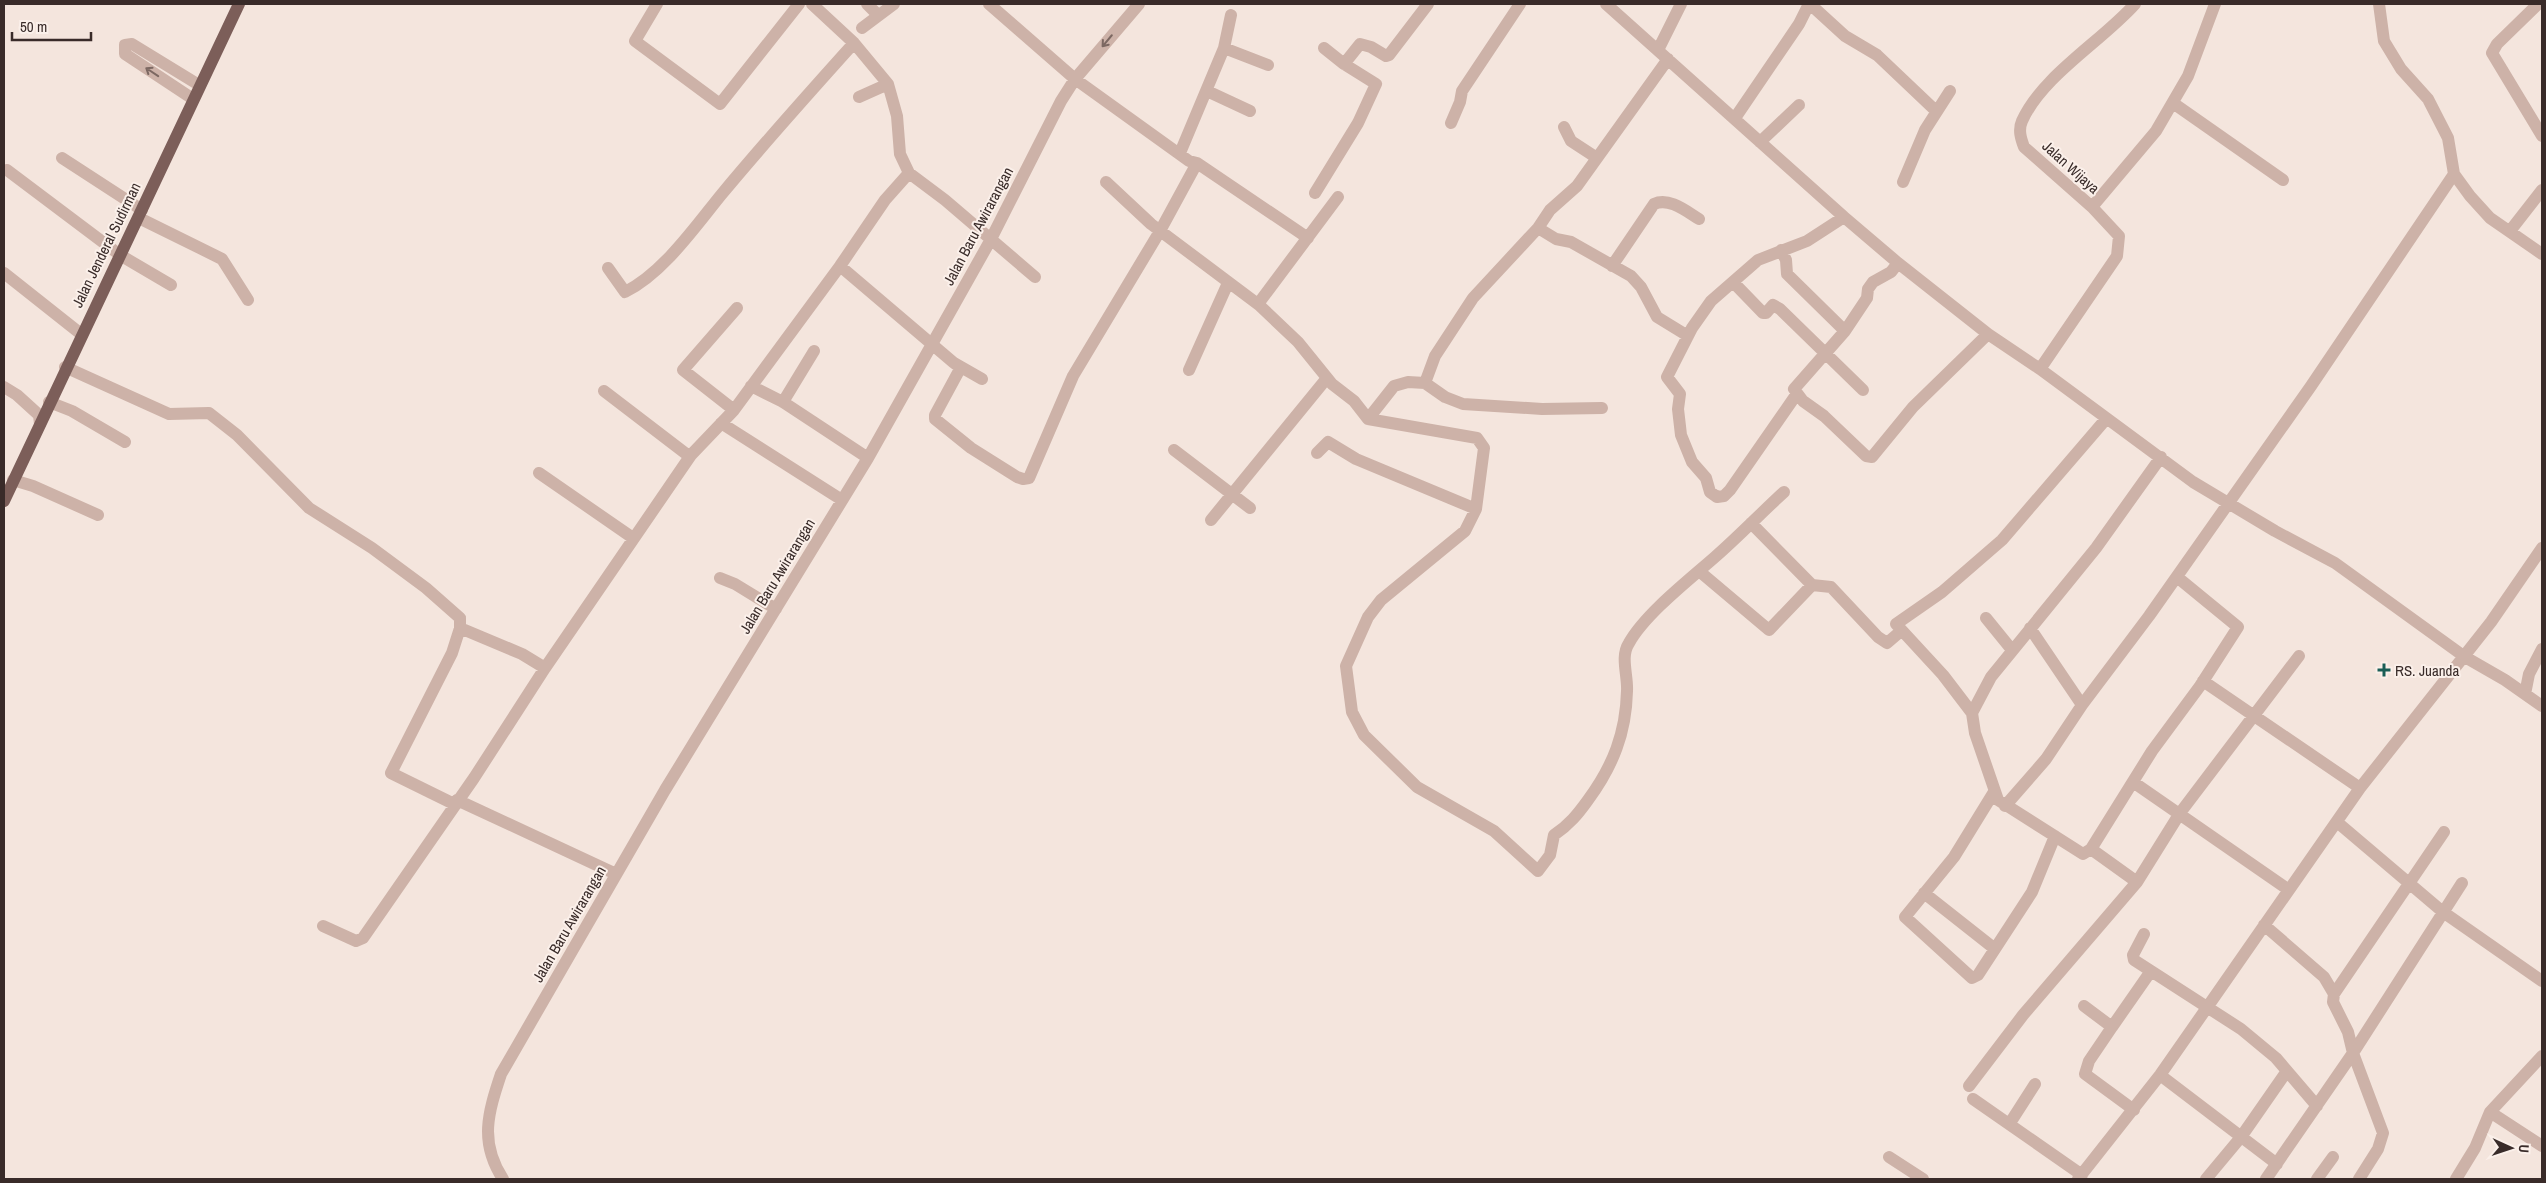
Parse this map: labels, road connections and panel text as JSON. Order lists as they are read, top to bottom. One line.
{"streets":{"main road":["Jalan Jenderal Sudirman"],"street":["Jalan Wijaya","Jalan Baru Awirarangan"]},"places":{"health":["RS. Juanda"]},"scale_bar":"50 m","north":"right"}
